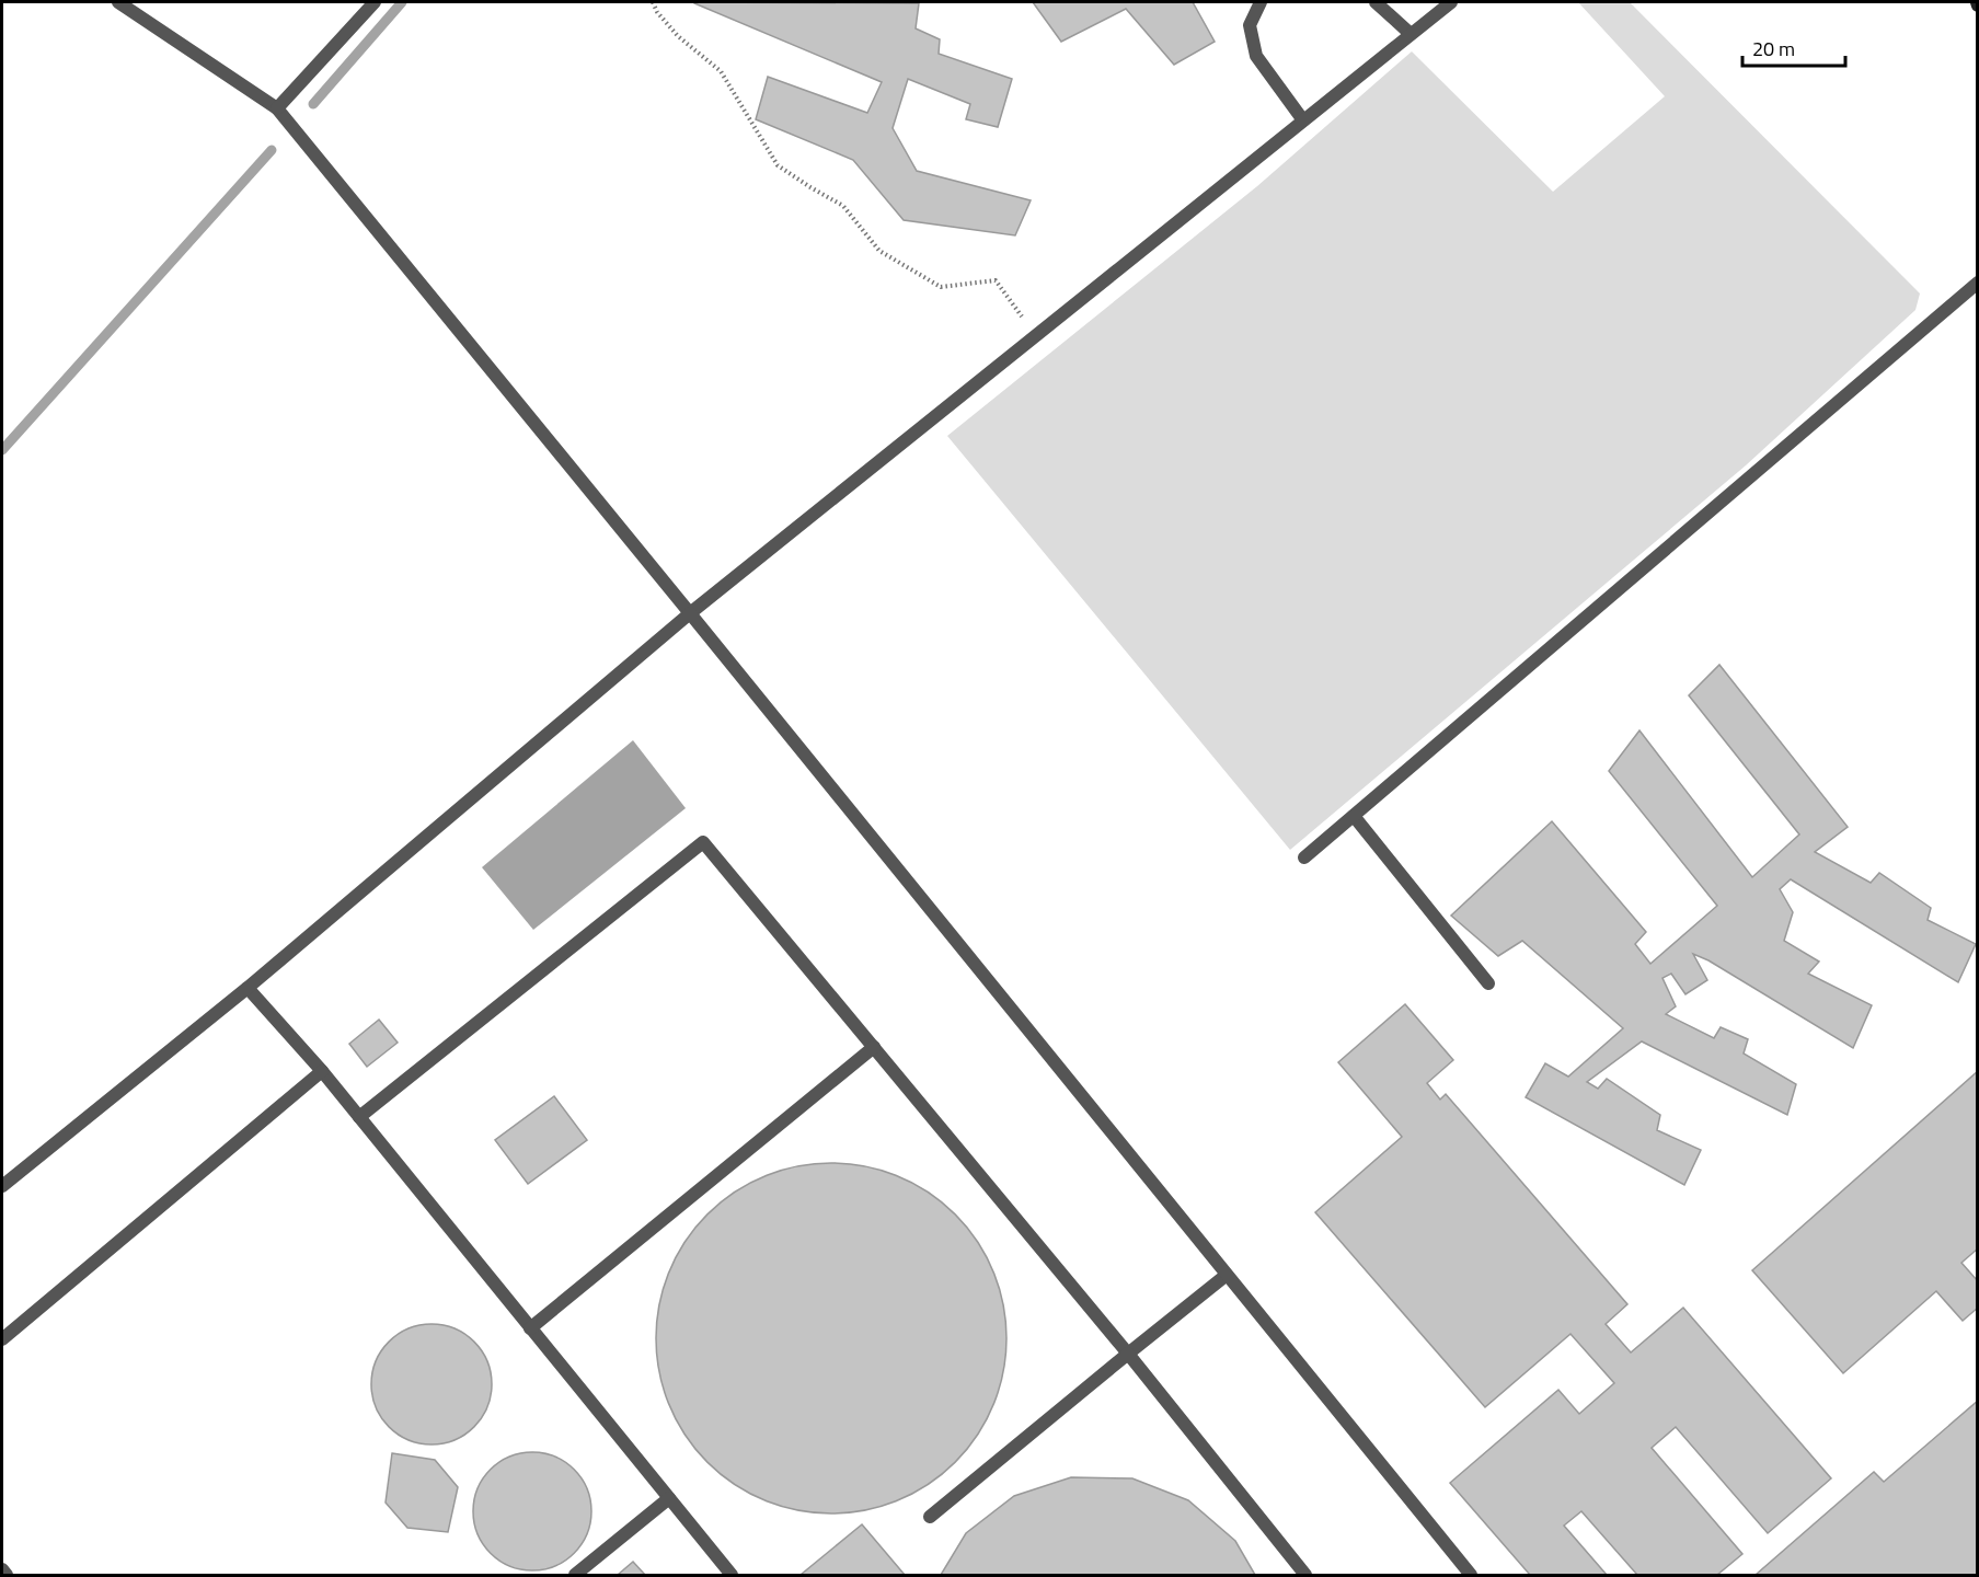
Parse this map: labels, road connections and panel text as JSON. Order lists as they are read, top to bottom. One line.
{"scale_bar":"20 m"}
